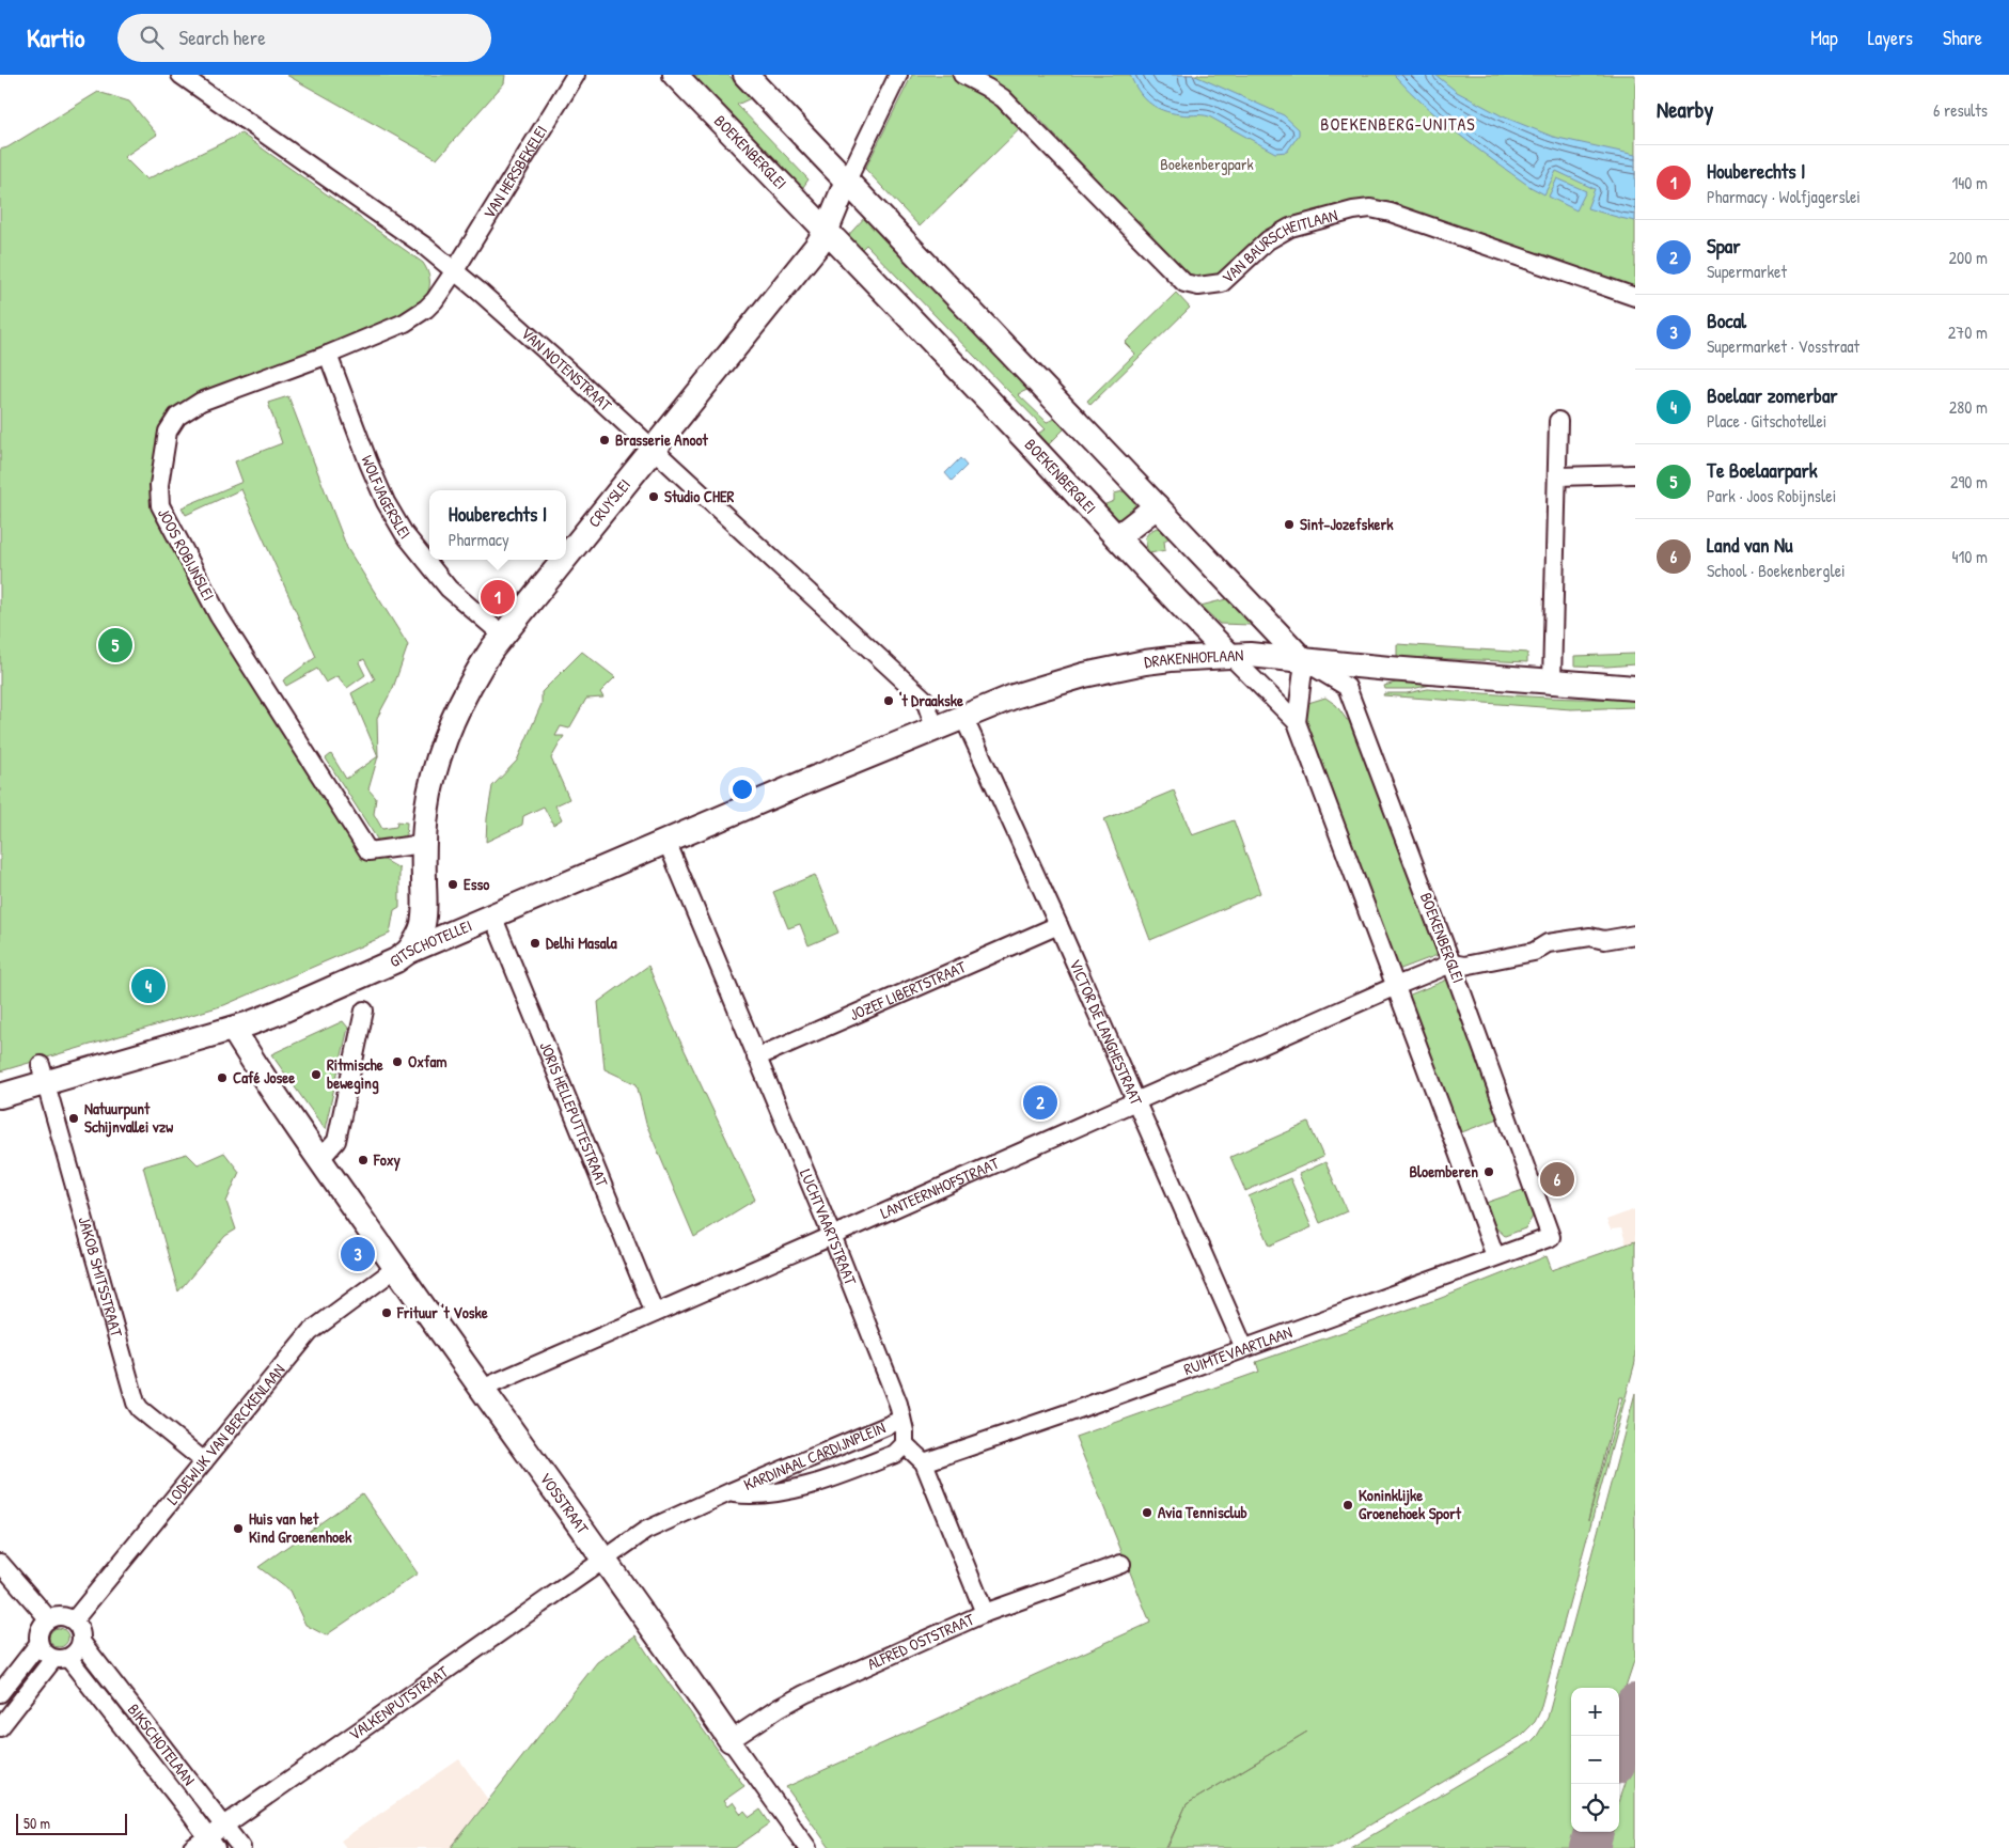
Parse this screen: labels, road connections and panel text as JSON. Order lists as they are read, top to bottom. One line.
{"streets":{"street":["BOEKENBERGLEI","VAN HERSBEKELEI","VAN BAURSCHEITLAAN","VAN NOTENSTRAAT","WOLFJAGERSLEI","CRUYSLEI","JOOS ROBIJNSLEI","DRAKENHOFLAAN","GITSCHOTELLEI","JOZEF LIBERTSTRAAT","VICTOR DE LANGHESTRAAT","JORIS HELLEPUTTESTRAAT","LANTEERNHOFSTRAAT","LUCHTVAARTSTRAAT","JAKOB SMITSSTRAAT","RUIMTEVAARTLAAN","LODEWIJK VAN BERCKENLAAN","KARDINAAL CARDIJNPLEIN","VOSSTRAAT","ALFRED OSTSTRAAT","VALKENPUTSTRAAT","BIKSCHOTELAAN"]},"crossings":[["BOEKENBERGLEI","CRUYSLEI"],["BOEKENBERGLEI","DRAKENHOFLAAN"],["BOEKENBERGLEI","LANTEERNHOFSTRAAT"],["BOEKENBERGLEI","RUIMTEVAARTLAAN"],["VAN HERSBEKELEI","VAN NOTENSTRAAT"],["VAN HERSBEKELEI","JOOS ROBIJNSLEI"],["VAN NOTENSTRAAT","CRUYSLEI"],["VAN NOTENSTRAAT","JOOS ROBIJNSLEI"],["VAN NOTENSTRAAT","DRAKENHOFLAAN"],["WOLFJAGERSLEI","CRUYSLEI"],["WOLFJAGERSLEI","JOOS ROBIJNSLEI"],["CRUYSLEI","JOOS ROBIJNSLEI"],["CRUYSLEI","GITSCHOTELLEI"],["DRAKENHOFLAAN","GITSCHOTELLEI"],["DRAKENHOFLAAN","VICTOR DE LANGHESTRAAT"],["GITSCHOTELLEI","JORIS HELLEPUTTESTRAAT"],["GITSCHOTELLEI","LUCHTVAARTSTRAAT"],["GITSCHOTELLEI","JAKOB SMITSSTRAAT"],["GITSCHOTELLEI","VOSSTRAAT"],["JOZEF LIBERTSTRAAT","VICTOR DE LANGHESTRAAT"],["JOZEF LIBERTSTRAAT","LUCHTVAARTSTRAAT"],["VICTOR DE LANGHESTRAAT","LANTEERNHOFSTRAAT"],["VICTOR DE LANGHESTRAAT","RUIMTEVAARTLAAN"],["JORIS HELLEPUTTESTRAAT","LANTEERNHOFSTRAAT"],["LANTEERNHOFSTRAAT","LUCHTVAARTSTRAAT"],["LANTEERNHOFSTRAAT","VOSSTRAAT"],["LUCHTVAARTSTRAAT","KARDINAAL CARDIJNPLEIN"],["JAKOB SMITSSTRAAT","LODEWIJK VAN BERCKENLAAN"],["LODEWIJK VAN BERCKENLAAN","VOSSTRAAT"],["LODEWIJK VAN BERCKENLAAN","BIKSCHOTELAAN"],["KARDINAAL CARDIJNPLEIN","VOSSTRAAT"],["KARDINAAL CARDIJNPLEIN","VALKENPUTSTRAAT"],["VOSSTRAAT","ALFRED OSTSTRAAT"],["VOSSTRAAT","VALKENPUTSTRAAT"],["VALKENPUTSTRAAT","BIKSCHOTELAAN"]],"districts":["BOEKENBERG-UNITAS"],"parks":["Boekenbergpark"],"places":["Brasserie Anoot","Studio CHER","Sint-Jozefskerk","'t Draakske","Esso","Delhi Masala","Oxfam","Ritmische beweging","Café Josee","Natuurpunt Schijnvallei vzw","Foxy","Bloemberen","Frituur 't Voske","Koninklijke Groenehoek Sport","Avia Tennisclub","Huis van het Kind Groenenhoek"],"scale_bar":"50 m","page":{"header":"Kartio","search":"Search here","nav":["Map","Layers","Share"],"heading":["Nearby","6 results"],"list":[{"mark":"1","name":"Houberechts I","note":"Pharmacy · Wolfjagerslei","value":"140 m"},{"mark":"2","name":"Spar","note":"Supermarket","value":"200 m"},{"mark":"3","name":"Bocal","note":"Supermarket · Vosstraat","value":"270 m"},{"mark":"4","name":"Boelaar zomerbar","note":"Place · Gitschotellei","value":"280 m"},{"mark":"5","name":"Te Boelaarpark","note":"Park · Joos Robijnslei","value":"290 m"},{"mark":"6","name":"Land van Nu","note":"School · Boekenberglei","value":"410 m"}],"popup":["Houberechts I","Pharmacy"],"pins":["1","5","4","2","6","3"],"map_buttons":["+","−"],"scale":"50 m"}}
